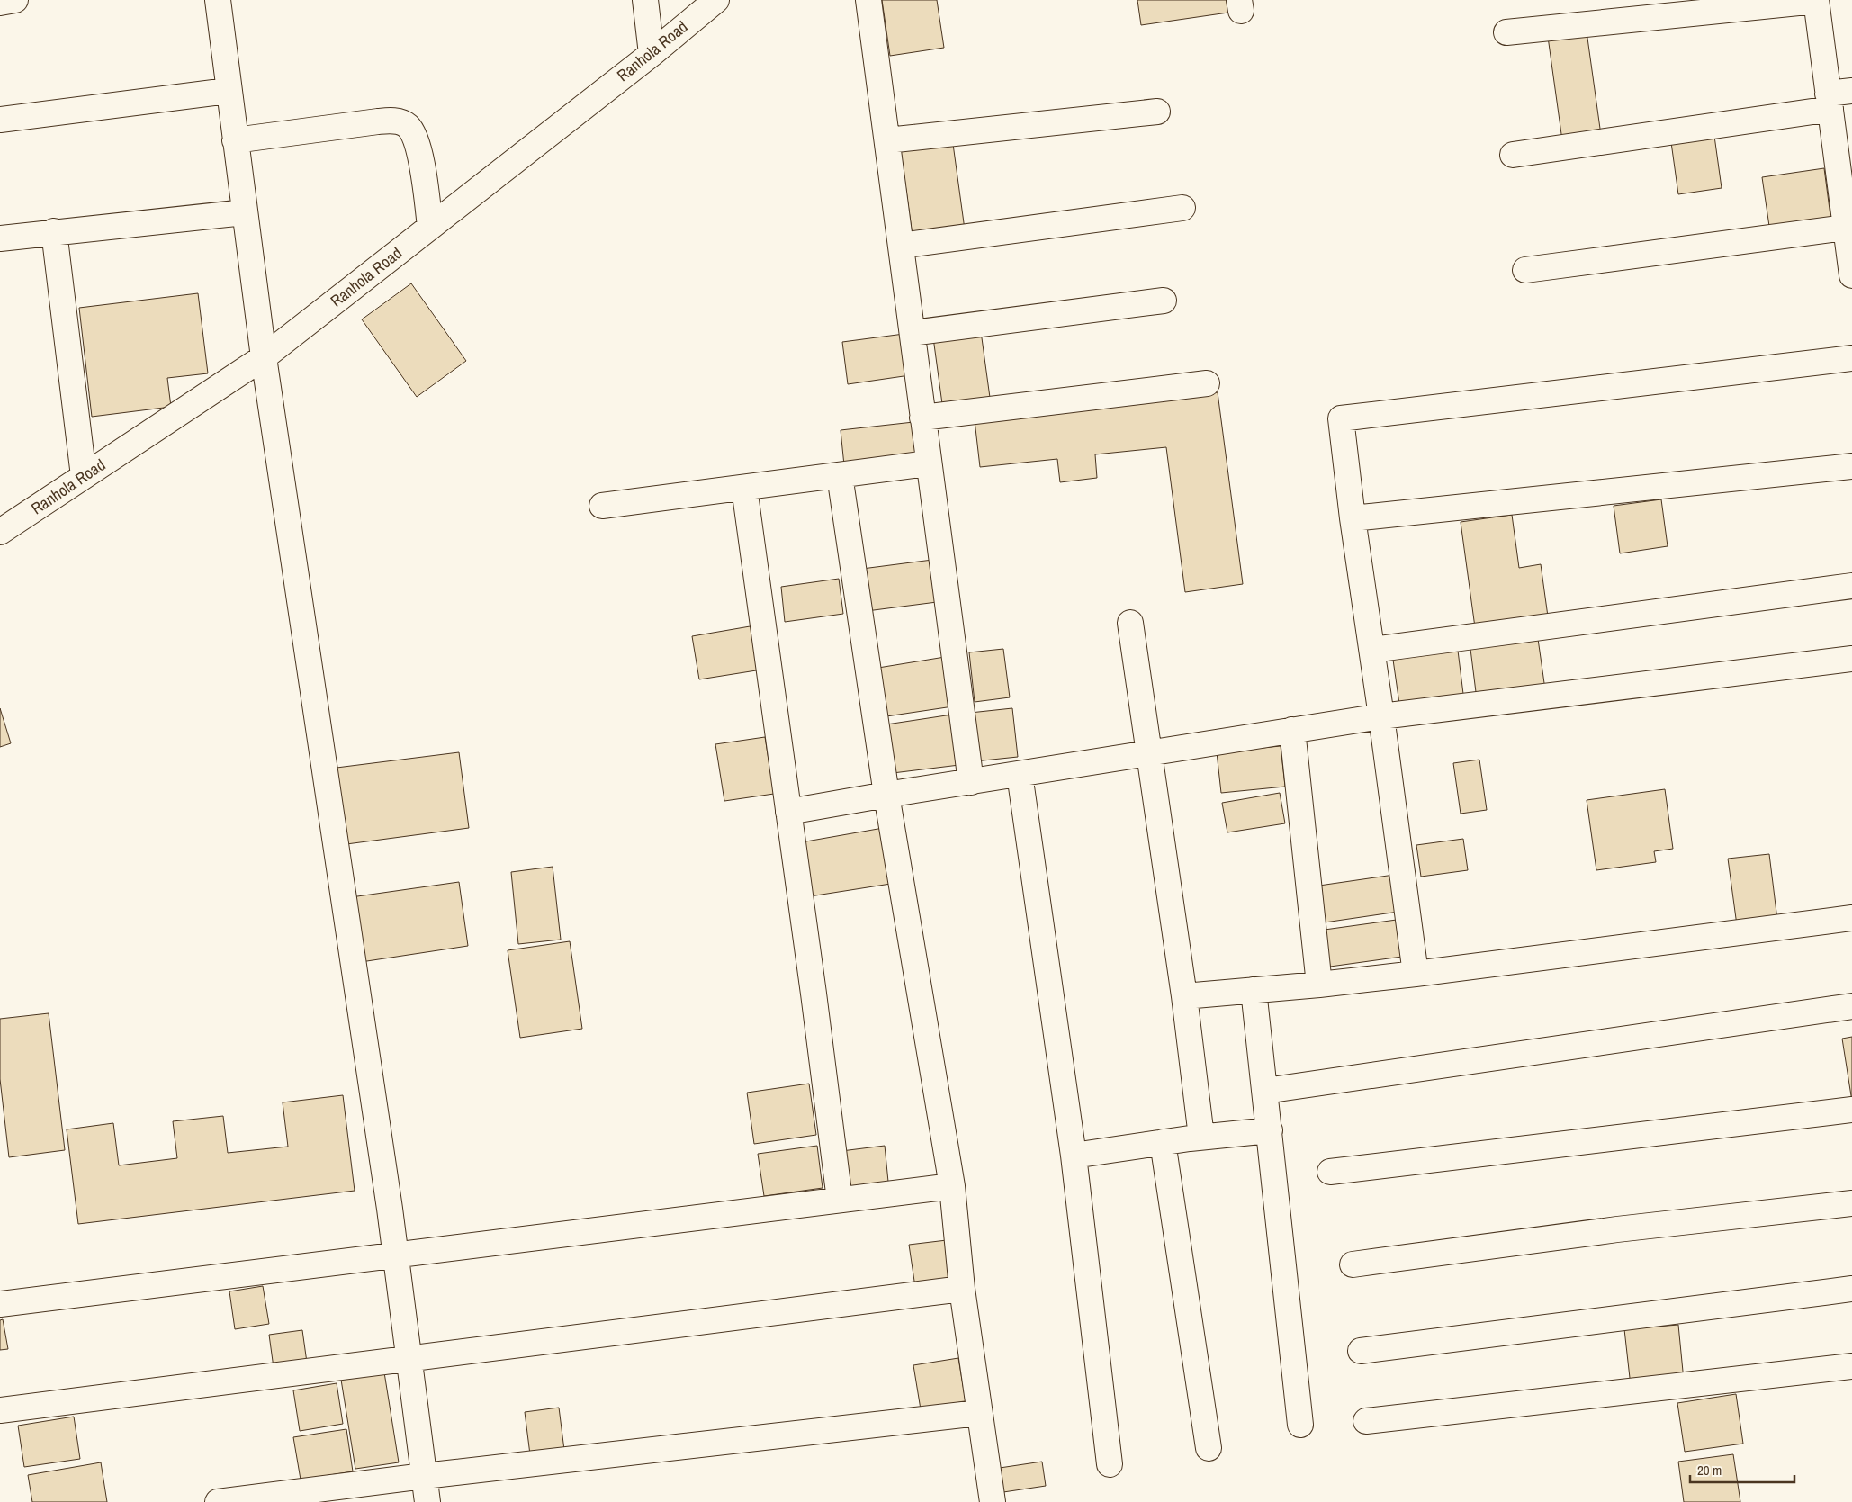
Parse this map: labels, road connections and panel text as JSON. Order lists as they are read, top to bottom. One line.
{"streets":{"street":["Ranhola Road"]},"scale_bar":"20 m"}
